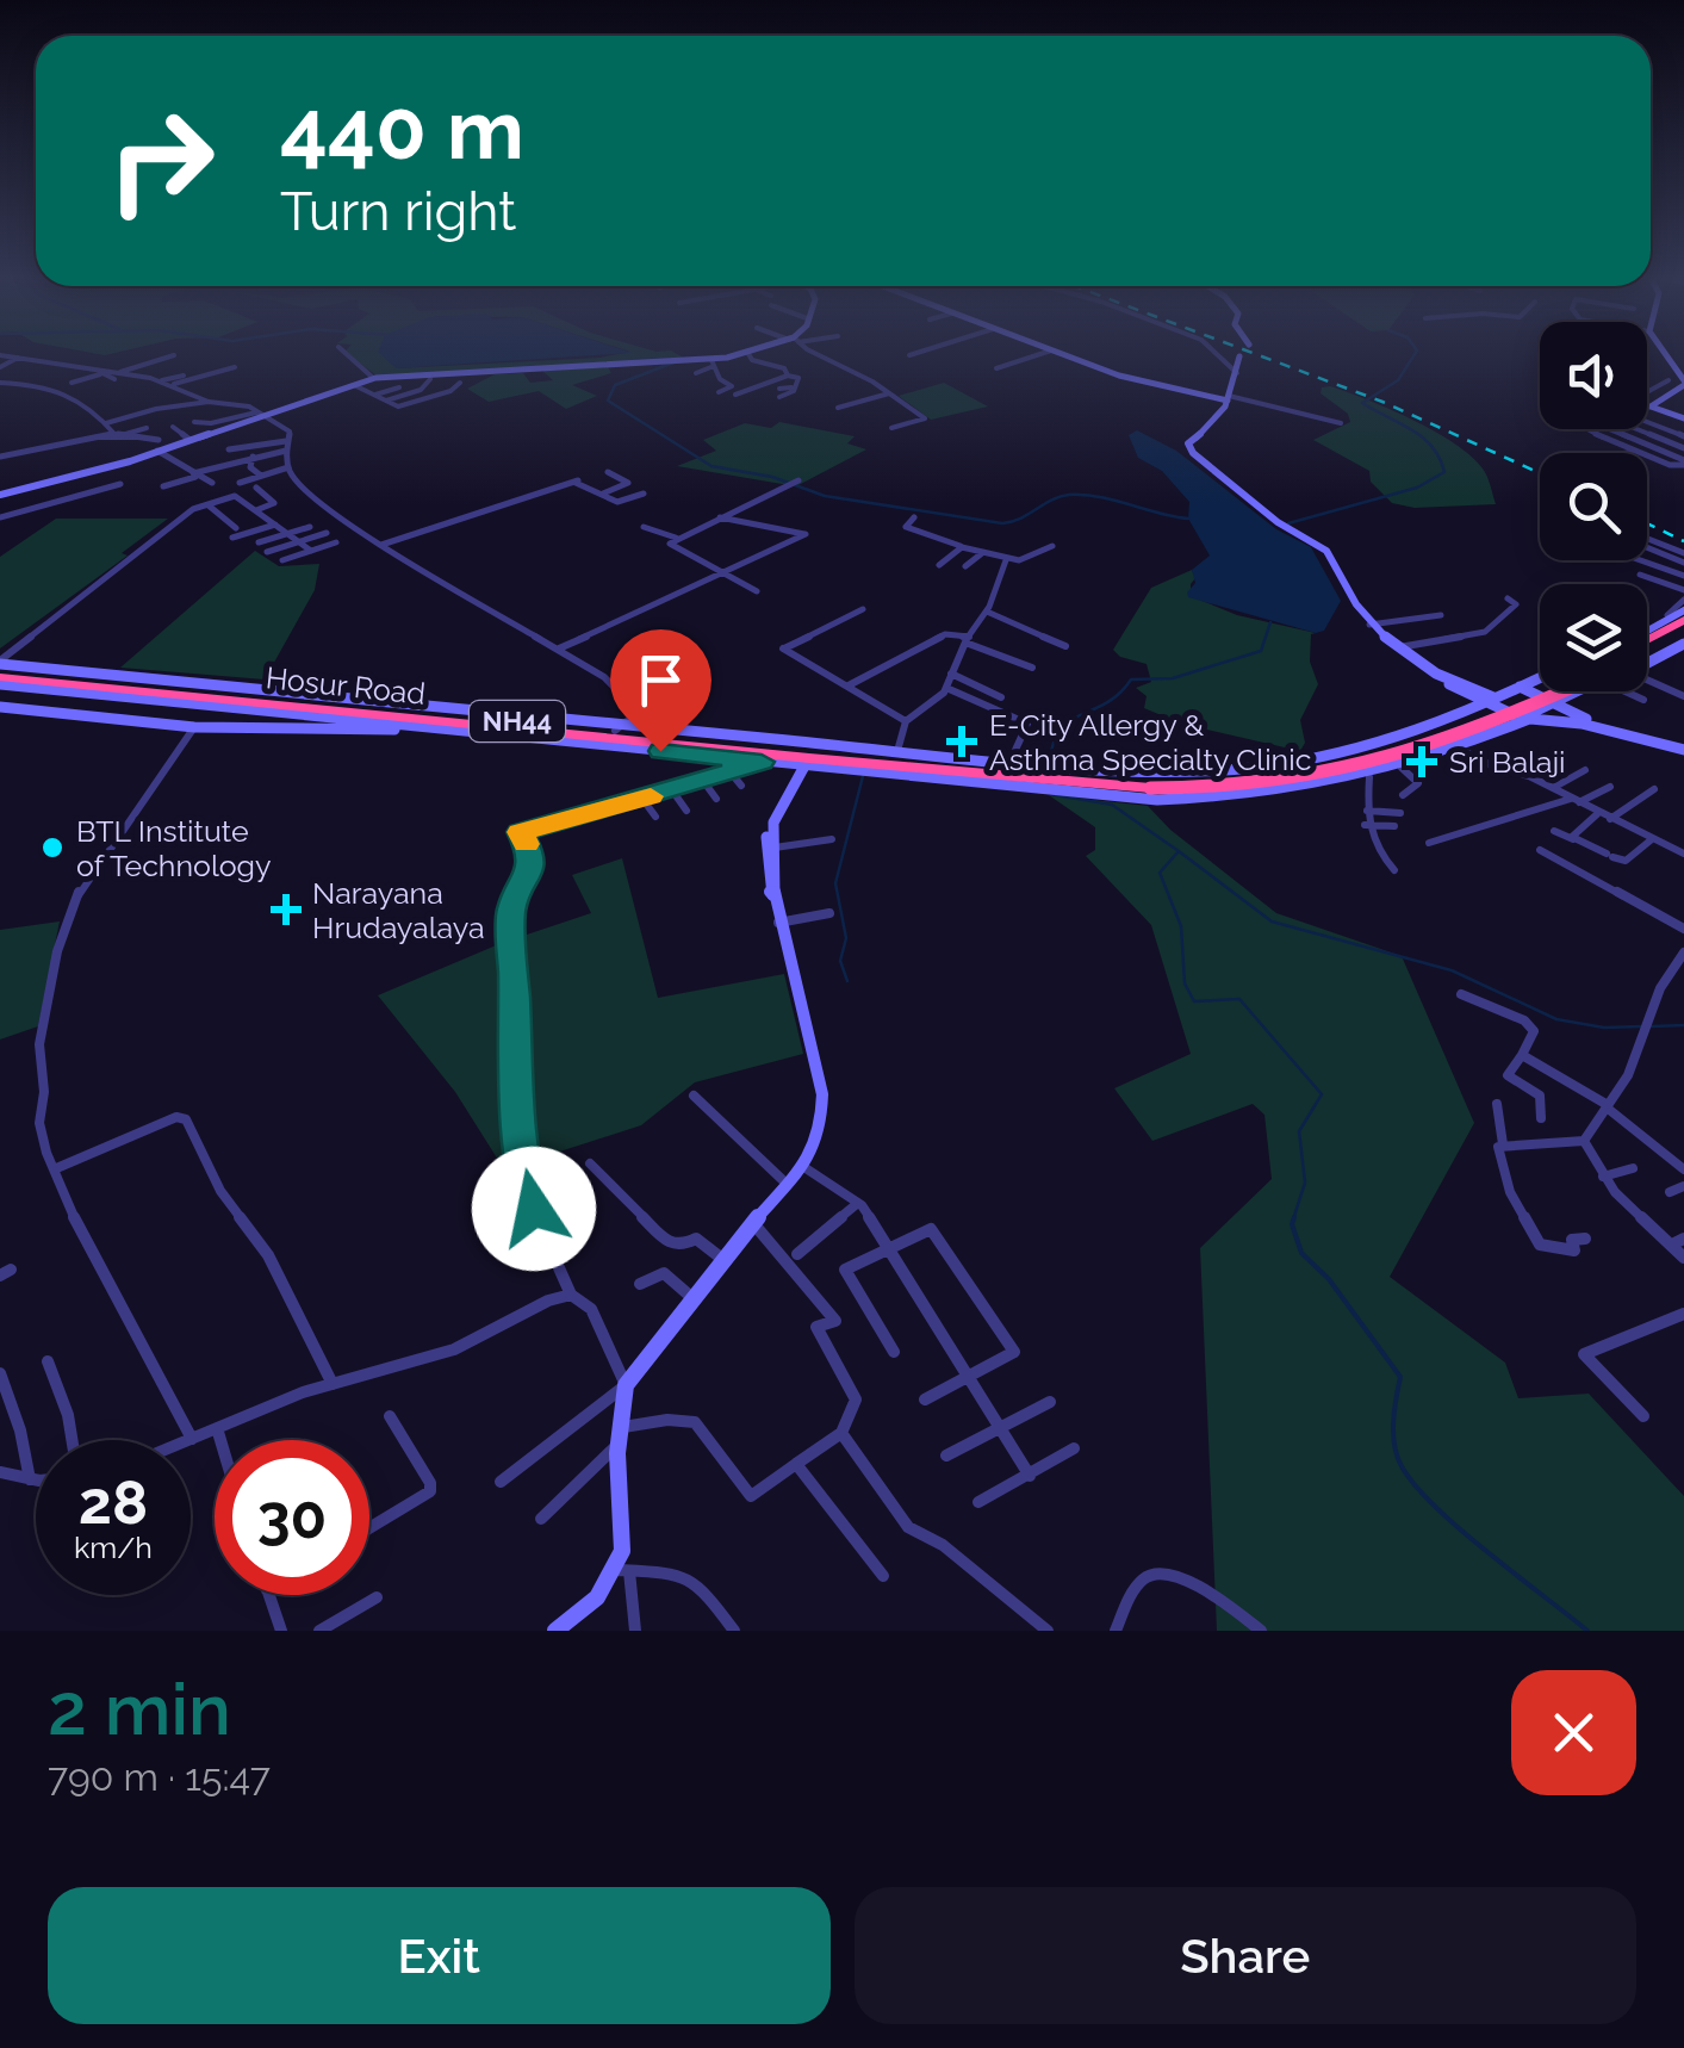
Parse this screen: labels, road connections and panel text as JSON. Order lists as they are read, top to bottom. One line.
{"streets":{"highway":["Hosur Road","NH44"]},"crossings":[["Hosur Road","NH44"]],"places":{"health":["E-City Allergy & Asthma Specialty Clinic","Sri Balaji","Narayana Hrudayalaya"],"other":["BTL Institute of Technology"]},"page":{"turn":["440 m","Turn right"],"speed":"28 km/h","limit":"30","heading":["2 min","790 m · 15:47"],"buttons":["Exit","Share"]}}
